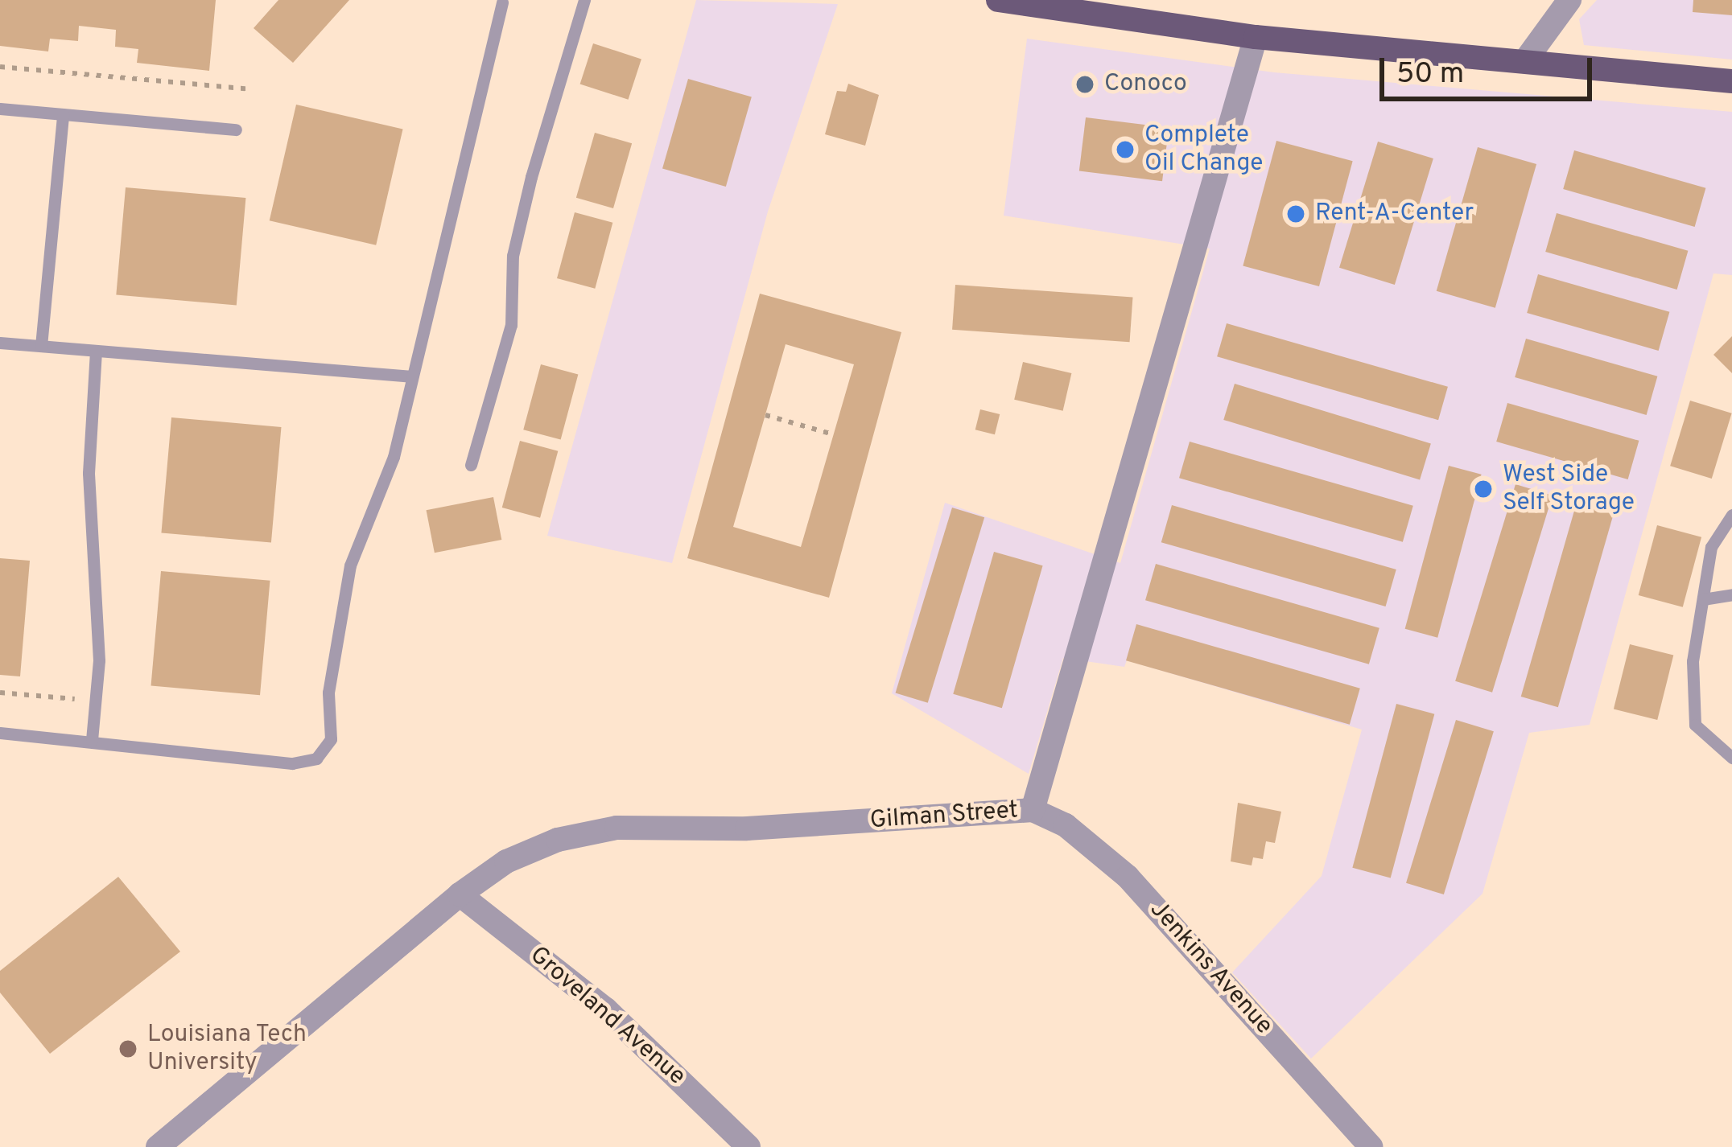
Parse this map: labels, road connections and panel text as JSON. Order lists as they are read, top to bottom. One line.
{"streets":{"street":["Gilman Street","Jenkins Avenue","Groveland Avenue"]},"crossings":[["Gilman Street","Jenkins Avenue"],["Gilman Street","Groveland Avenue"]],"places":["Conoco","Complete Oil Change","Rent-A-Center","West Side Self Storage","Louisiana Tech University"],"scale_bar":"50 m"}
